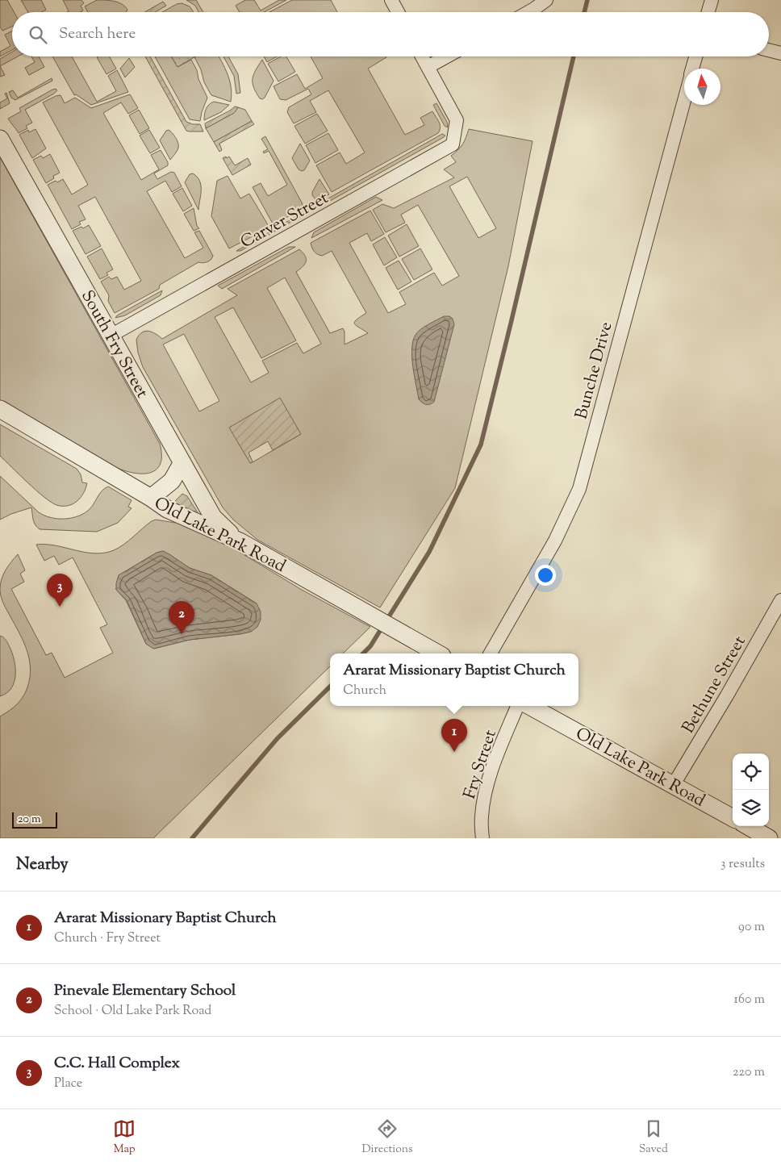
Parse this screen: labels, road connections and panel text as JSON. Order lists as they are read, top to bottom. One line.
{"streets":{"street":["Carver Street","South Fry Street","Bunche Drive","Old Lake Park Road","Bethune Street","Fry Street"]},"crossings":[["Carver Street","South Fry Street"],["South Fry Street","Old Lake Park Road"],["Old Lake Park Road","Bethune Street"]],"scale_bar":"20 m","north":"top","page":{"search":"Search here","pins":["3","2","1"],"popup":["Ararat Missionary Baptist Church","Church"],"scale":"20 m","heading":["Nearby","3 results"],"list":[{"mark":"1","name":"Ararat Missionary Baptist Church","note":"Church · Fry Street","value":"90 m"},{"mark":"2","name":"Pinevale Elementary School","note":"School · Old Lake Park Road","value":"160 m"},{"mark":"3","name":"C.C. Hall Complex","note":"Place","value":"220 m"}],"nav":["Map","Directions","Saved"]}}
